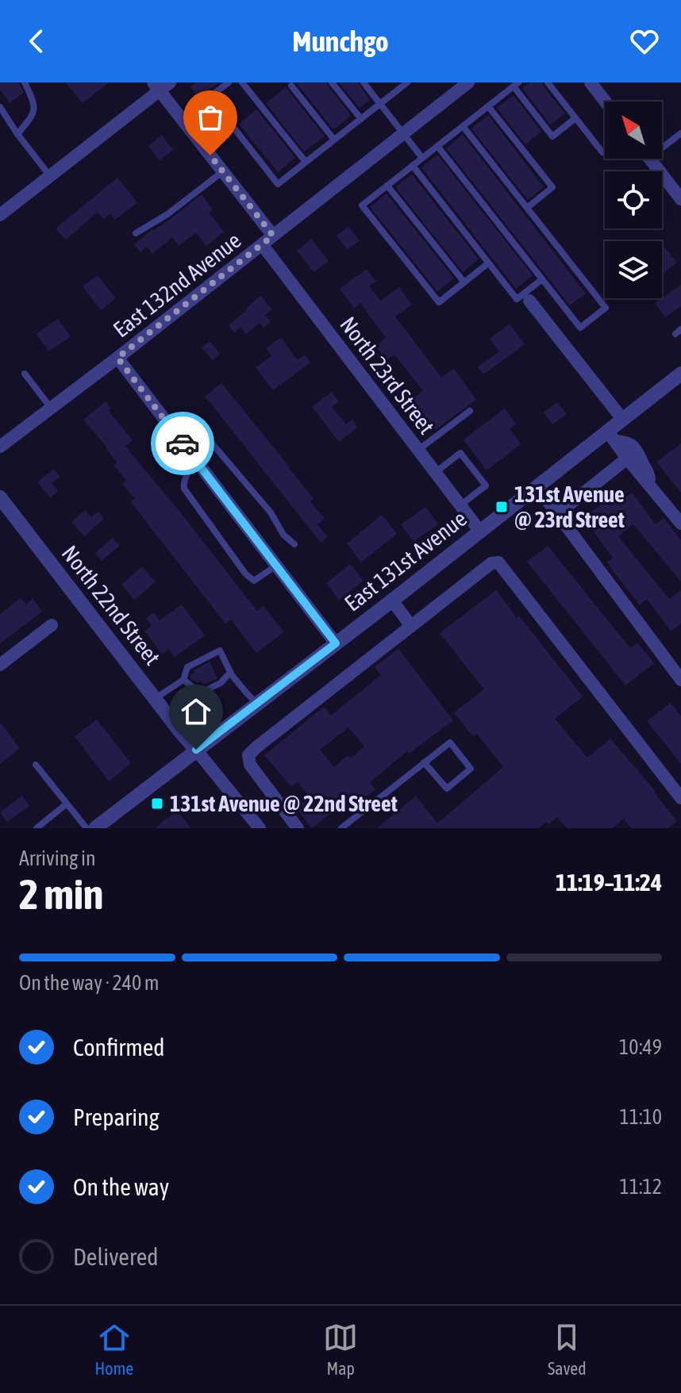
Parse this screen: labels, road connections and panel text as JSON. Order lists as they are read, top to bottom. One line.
{"streets":{"street":["East 132nd Avenue","North 23rd Street","East 131st Avenue","North 22nd Street"]},"crossings":[["East 132nd Avenue","North 23rd Street"],["North 23rd Street","East 131st Avenue"],["East 131st Avenue","North 22nd Street"]],"places":{"transit":["131st Avenue @ 23rd Street","131st Avenue @ 22nd Street"]},"north":"top left","page":{"header":"Munchgo","heading":["2 min","Arriving in","11:19–11:24"],"bar":"On the way · 240 m","list":[["Confirmed","10:49"],["Preparing","11:10"],["On the way","11:12"],"Delivered"],"tabs":["Home","Map","Saved"]}}
